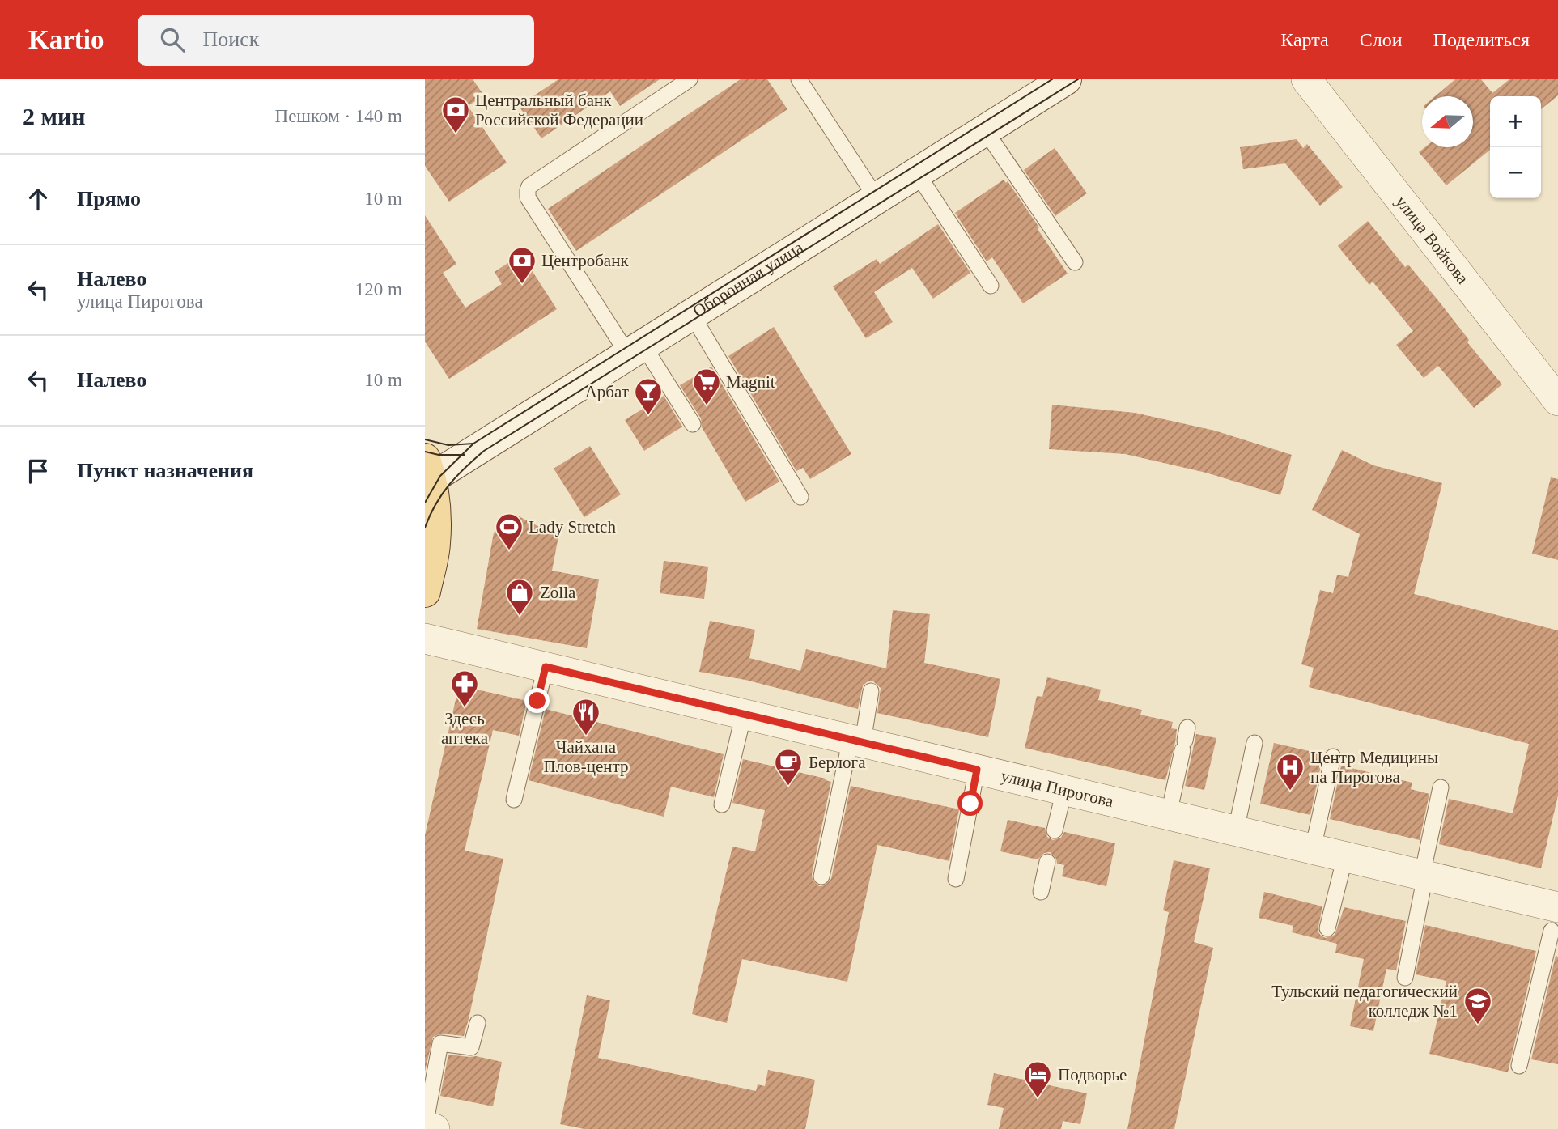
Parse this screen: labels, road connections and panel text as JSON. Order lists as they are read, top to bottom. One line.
{"streets":{"main road":["Оборонная улица"],"street":["улица Войкова","улица Пирогова"]},"places":{"bank":["Центральный банк Российской Федерации","Центробанк"],"supermarket":["Magnit"],"bar":["Арбат"],"sports":["Lady Stretch"],"shop":["Zolla"],"pharmacy":["Здесь аптека"],"restaurant":["Чайхана Плов-центр"],"cafe":["Берлога"],"hospital":["Центр Медицины на Пирогова"],"school or university":["Тульский педагогический колледж №1"],"hotel":["Подворье"]},"north":"left","page":{"header":"Kartio","search":"Поиск","nav":["Карта","Слои","Поделиться"],"heading":["2 мин","Пешком · 140 m"],"map_buttons":["+","−"],"list":[["Прямо","10 m"],["Налево","улица Пирогова","120 m"],["Налево","10 m"],"Пункт назначения"]}}
